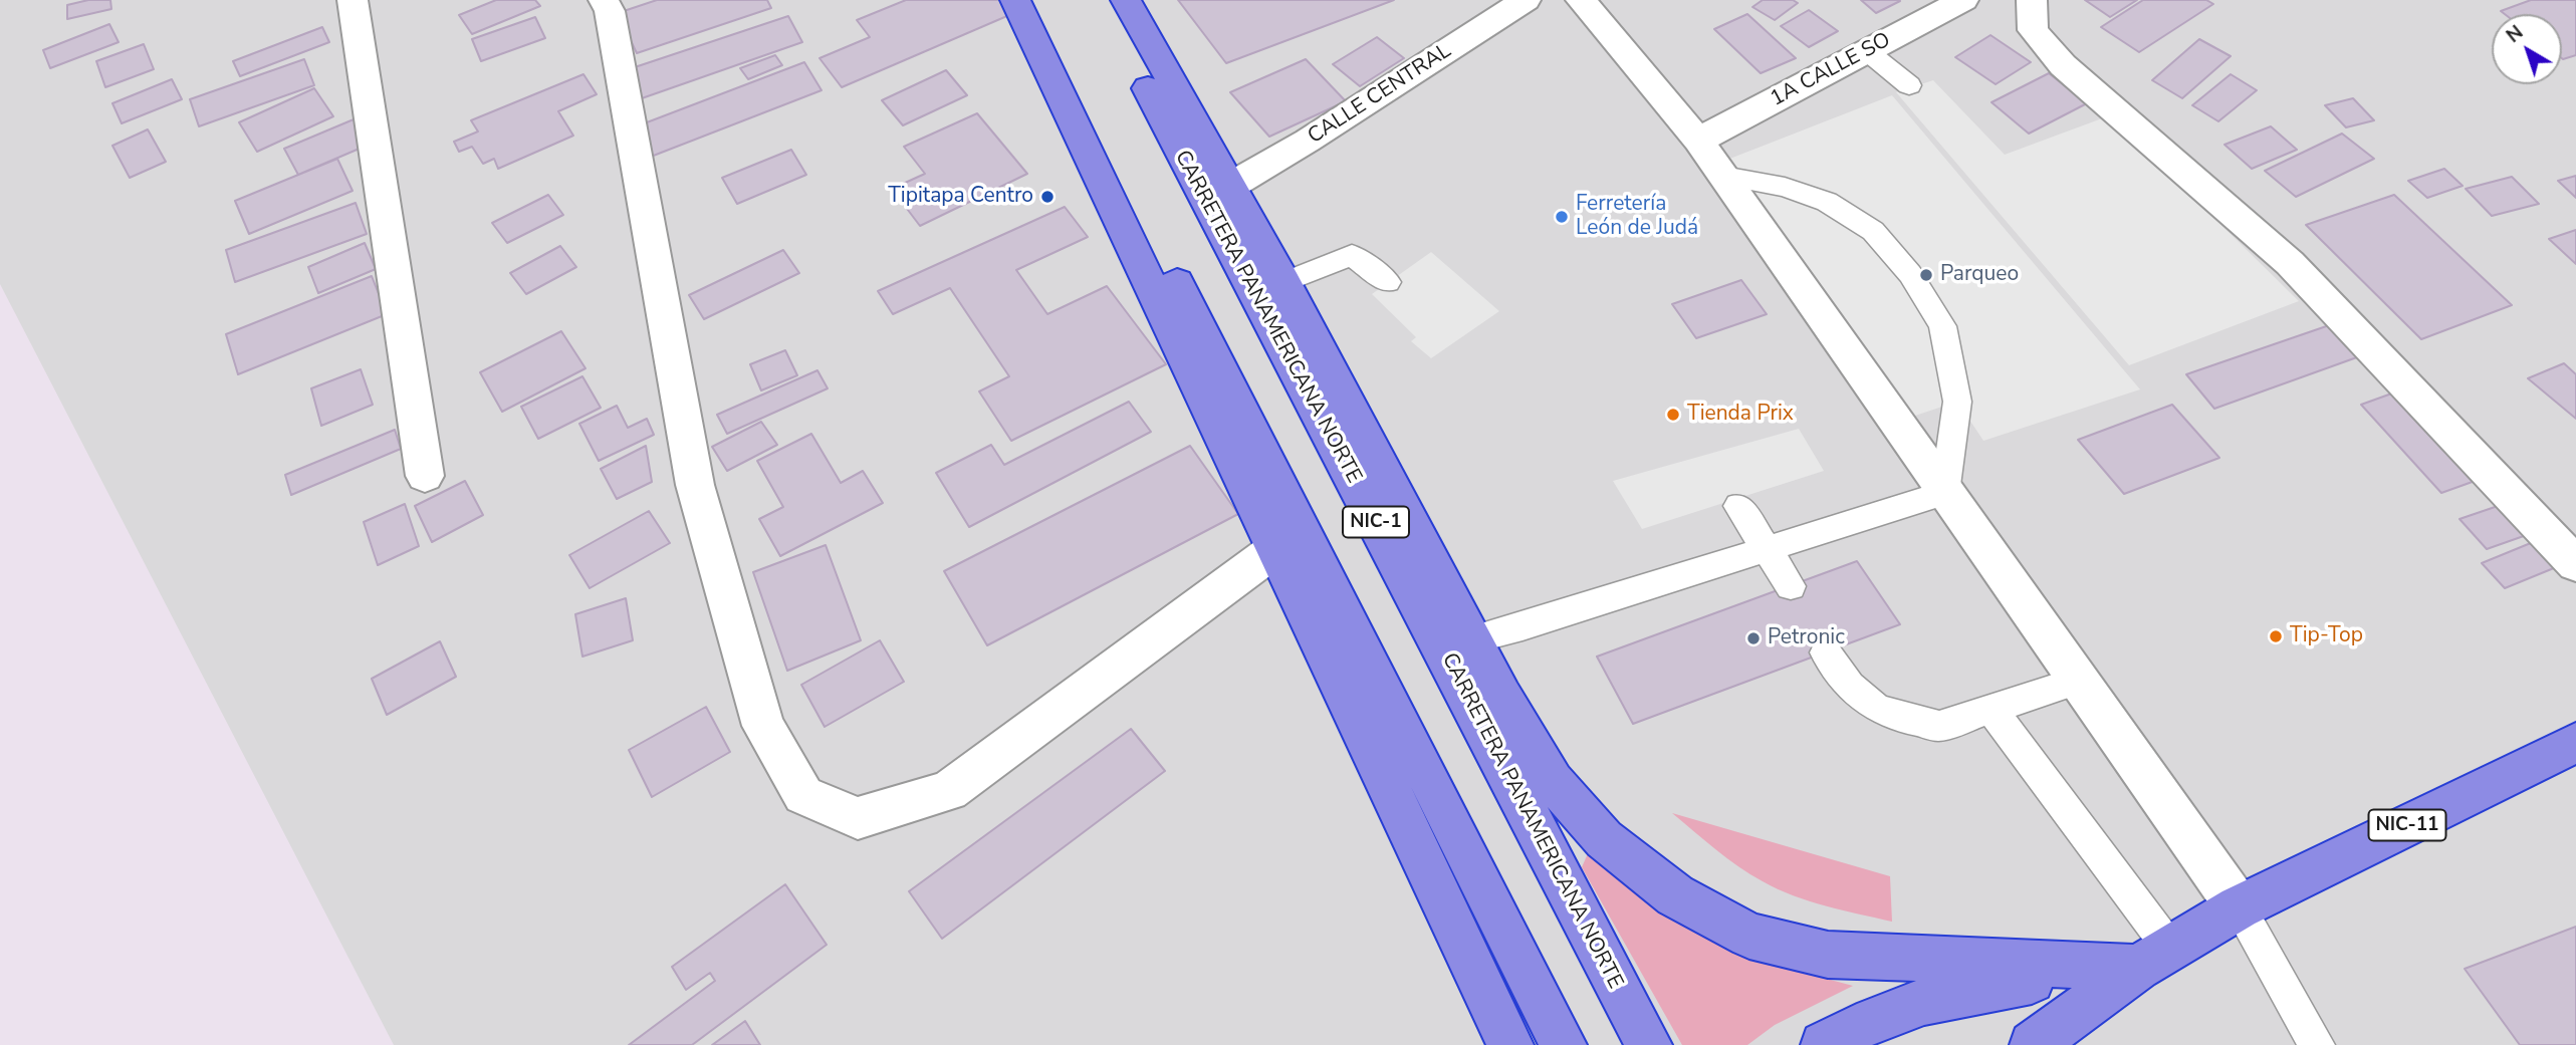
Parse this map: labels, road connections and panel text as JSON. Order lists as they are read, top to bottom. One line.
{"streets":{"highway":["CARRETERA PANAMERICANA NORTE","NIC-1","NIC-11"],"street":["1A CALLE SO","CALLE CENTRAL"]},"places":["Tipitapa Centro","Ferretería León de Judá","Parqueo","Tienda Prix","Tip-Top","Petronic"],"north":"top left"}
